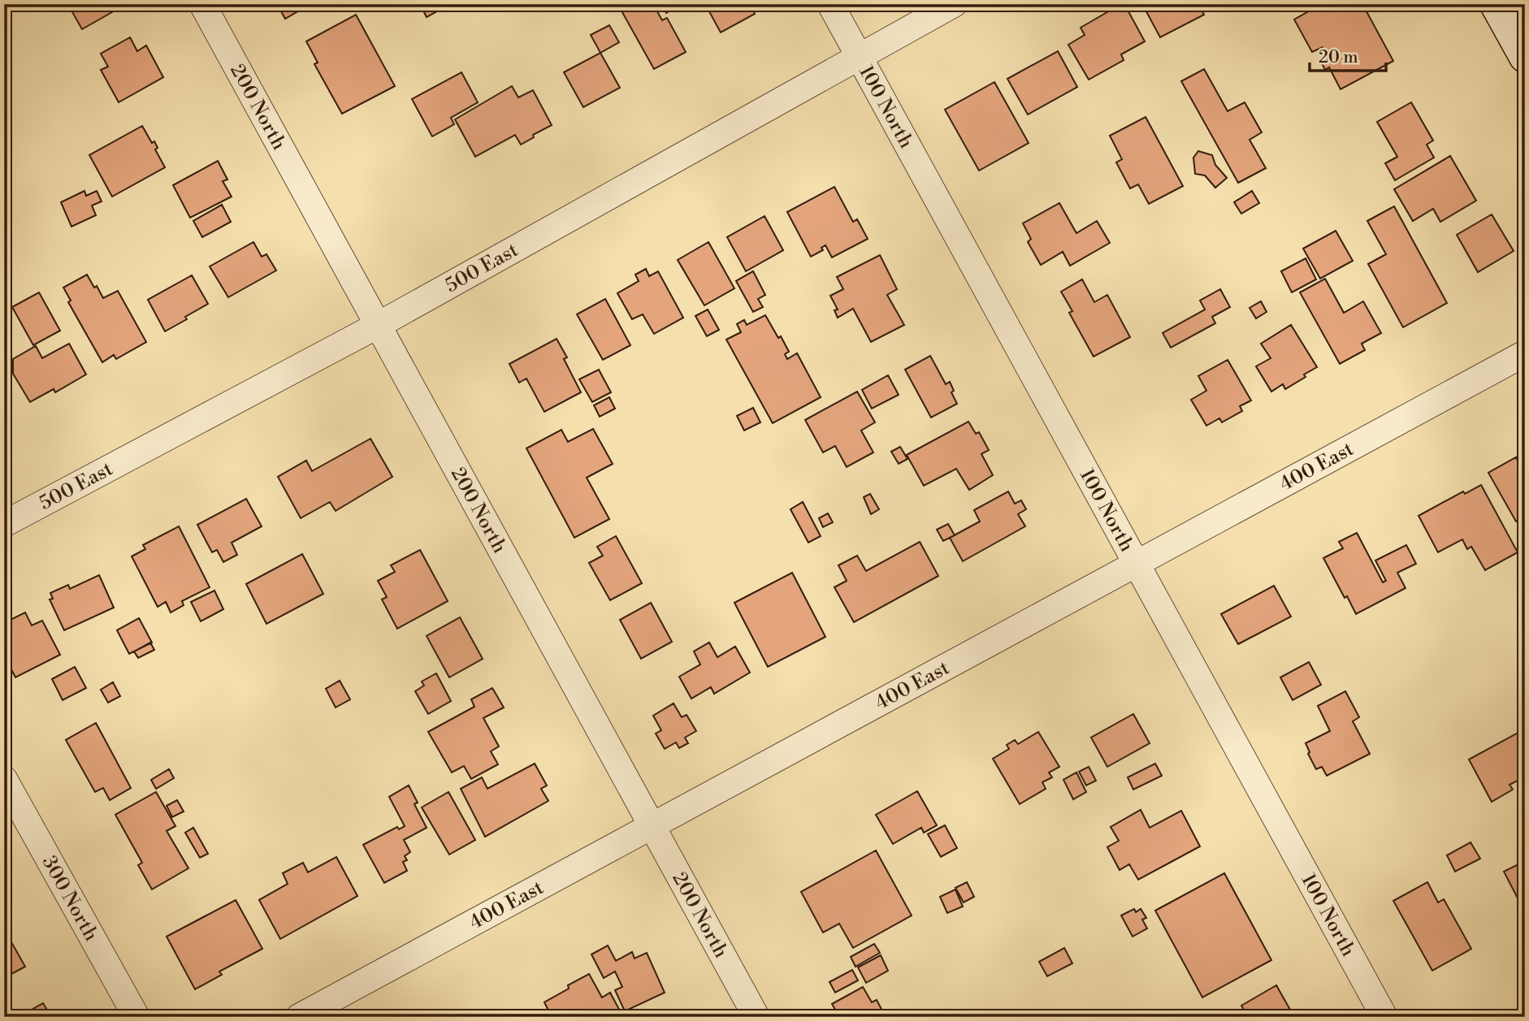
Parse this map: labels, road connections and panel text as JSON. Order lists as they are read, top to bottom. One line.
{"streets":{"street":["200 North","100 North","500 East","400 East","300 North"]},"crossings":[["200 North","500 East"],["200 North","400 East"],["100 North","500 East"],["100 North","400 East"]],"scale_bar":"20 m"}
